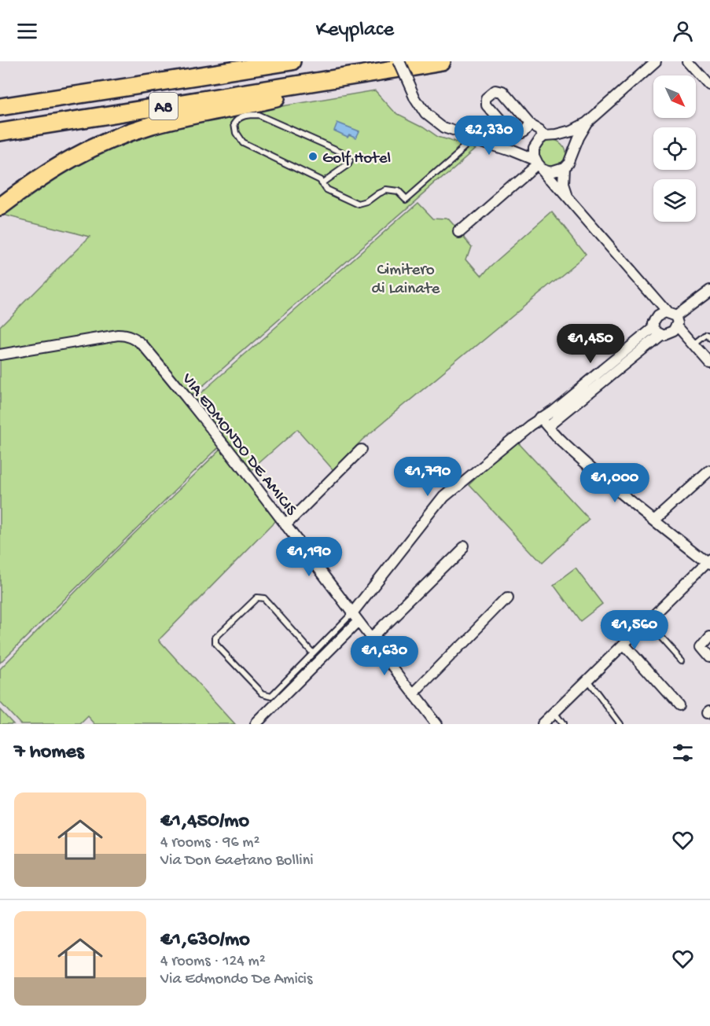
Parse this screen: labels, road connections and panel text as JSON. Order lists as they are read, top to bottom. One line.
{"streets":{"highway":["A8"],"street":["VIA EDMONDO DE AMICIS"]},"parks":["Cimitero di Lainate"],"places":["Golf Hotel"],"north":"bottom right","page":{"header":"Keyplace","price":["€2,330","€1,450","€1,790","€1,000","€1,190","€1,560","€1,630"],"heading":"7 homes","list":[{"name":"€1,450/mo","note":"4 rooms · 96 m² · Via Don Gaetano Bollini"},{"name":"€1,630/mo","note":"4 rooms · 124 m² · Via Edmondo De Amicis"}]}}
